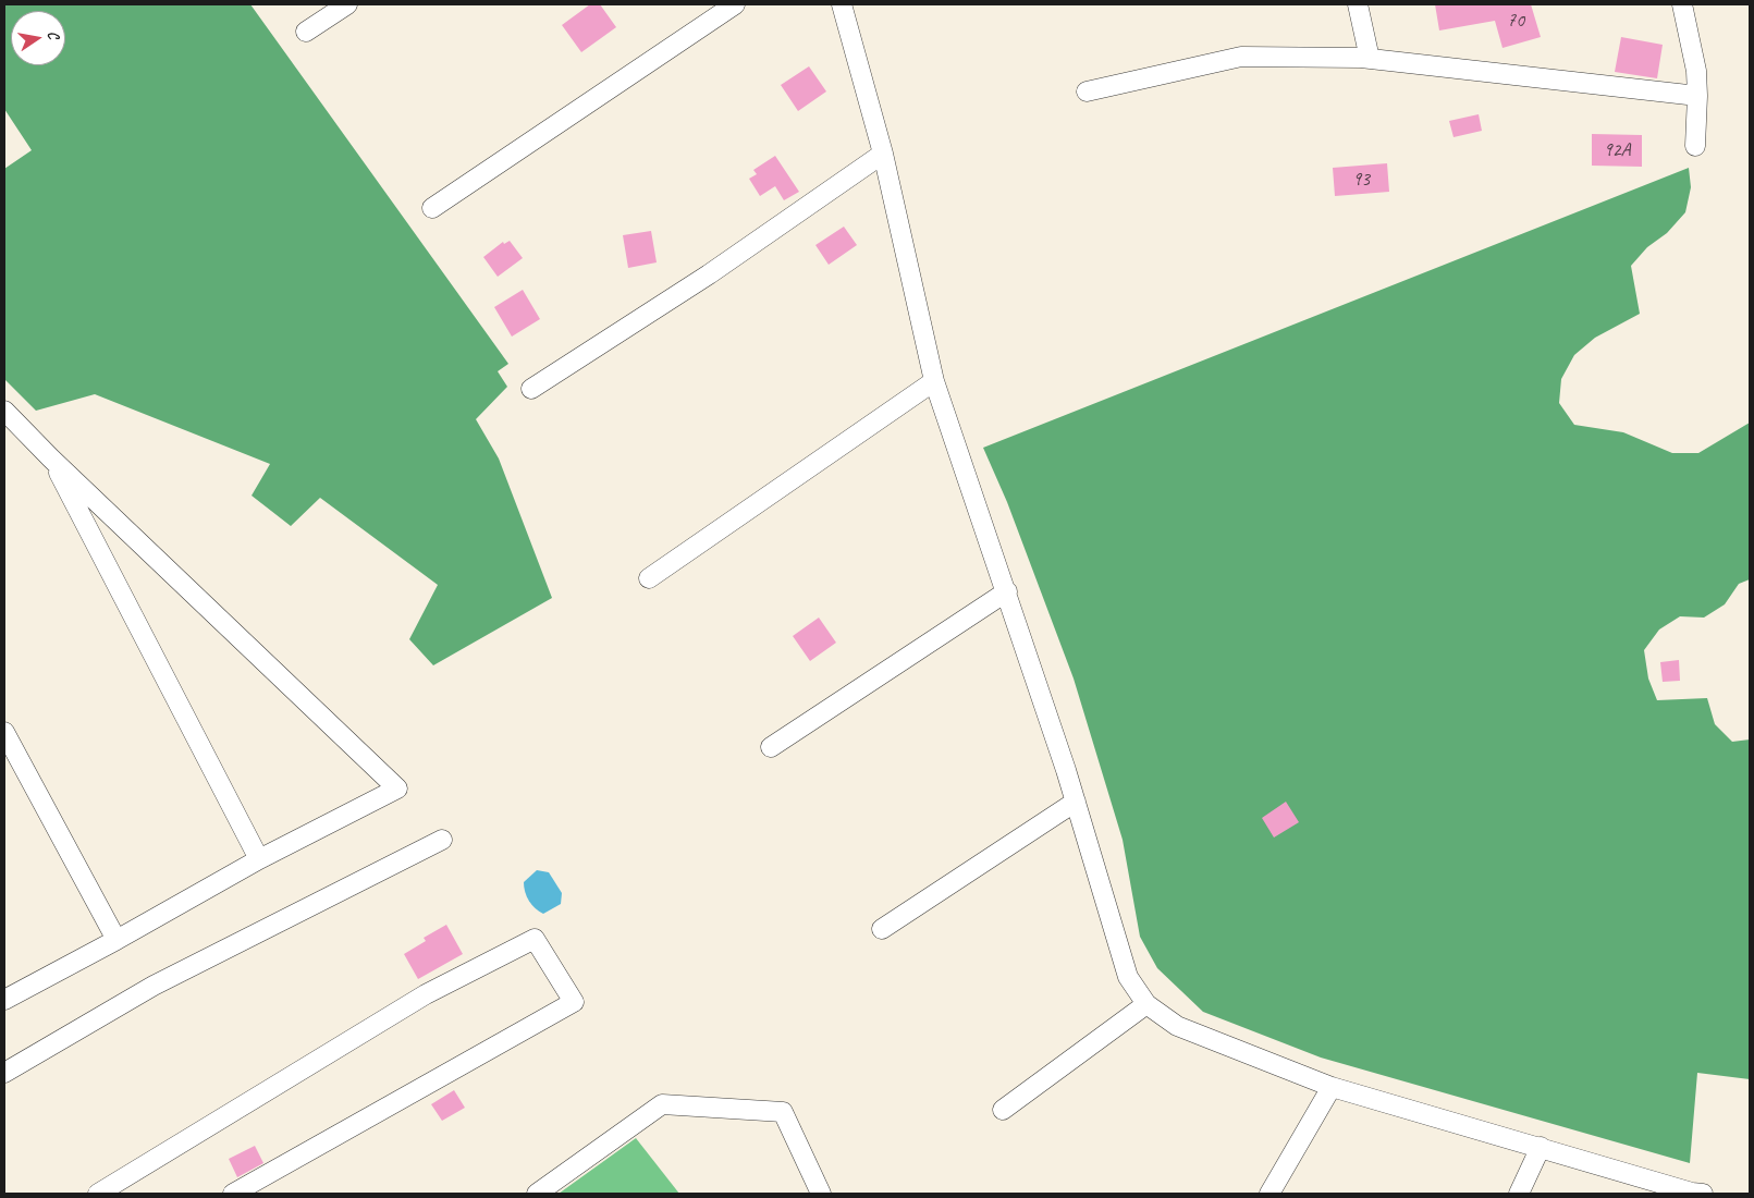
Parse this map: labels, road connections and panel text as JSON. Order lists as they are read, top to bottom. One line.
{"house_numbers":["70","92А","93"],"north":"right"}
